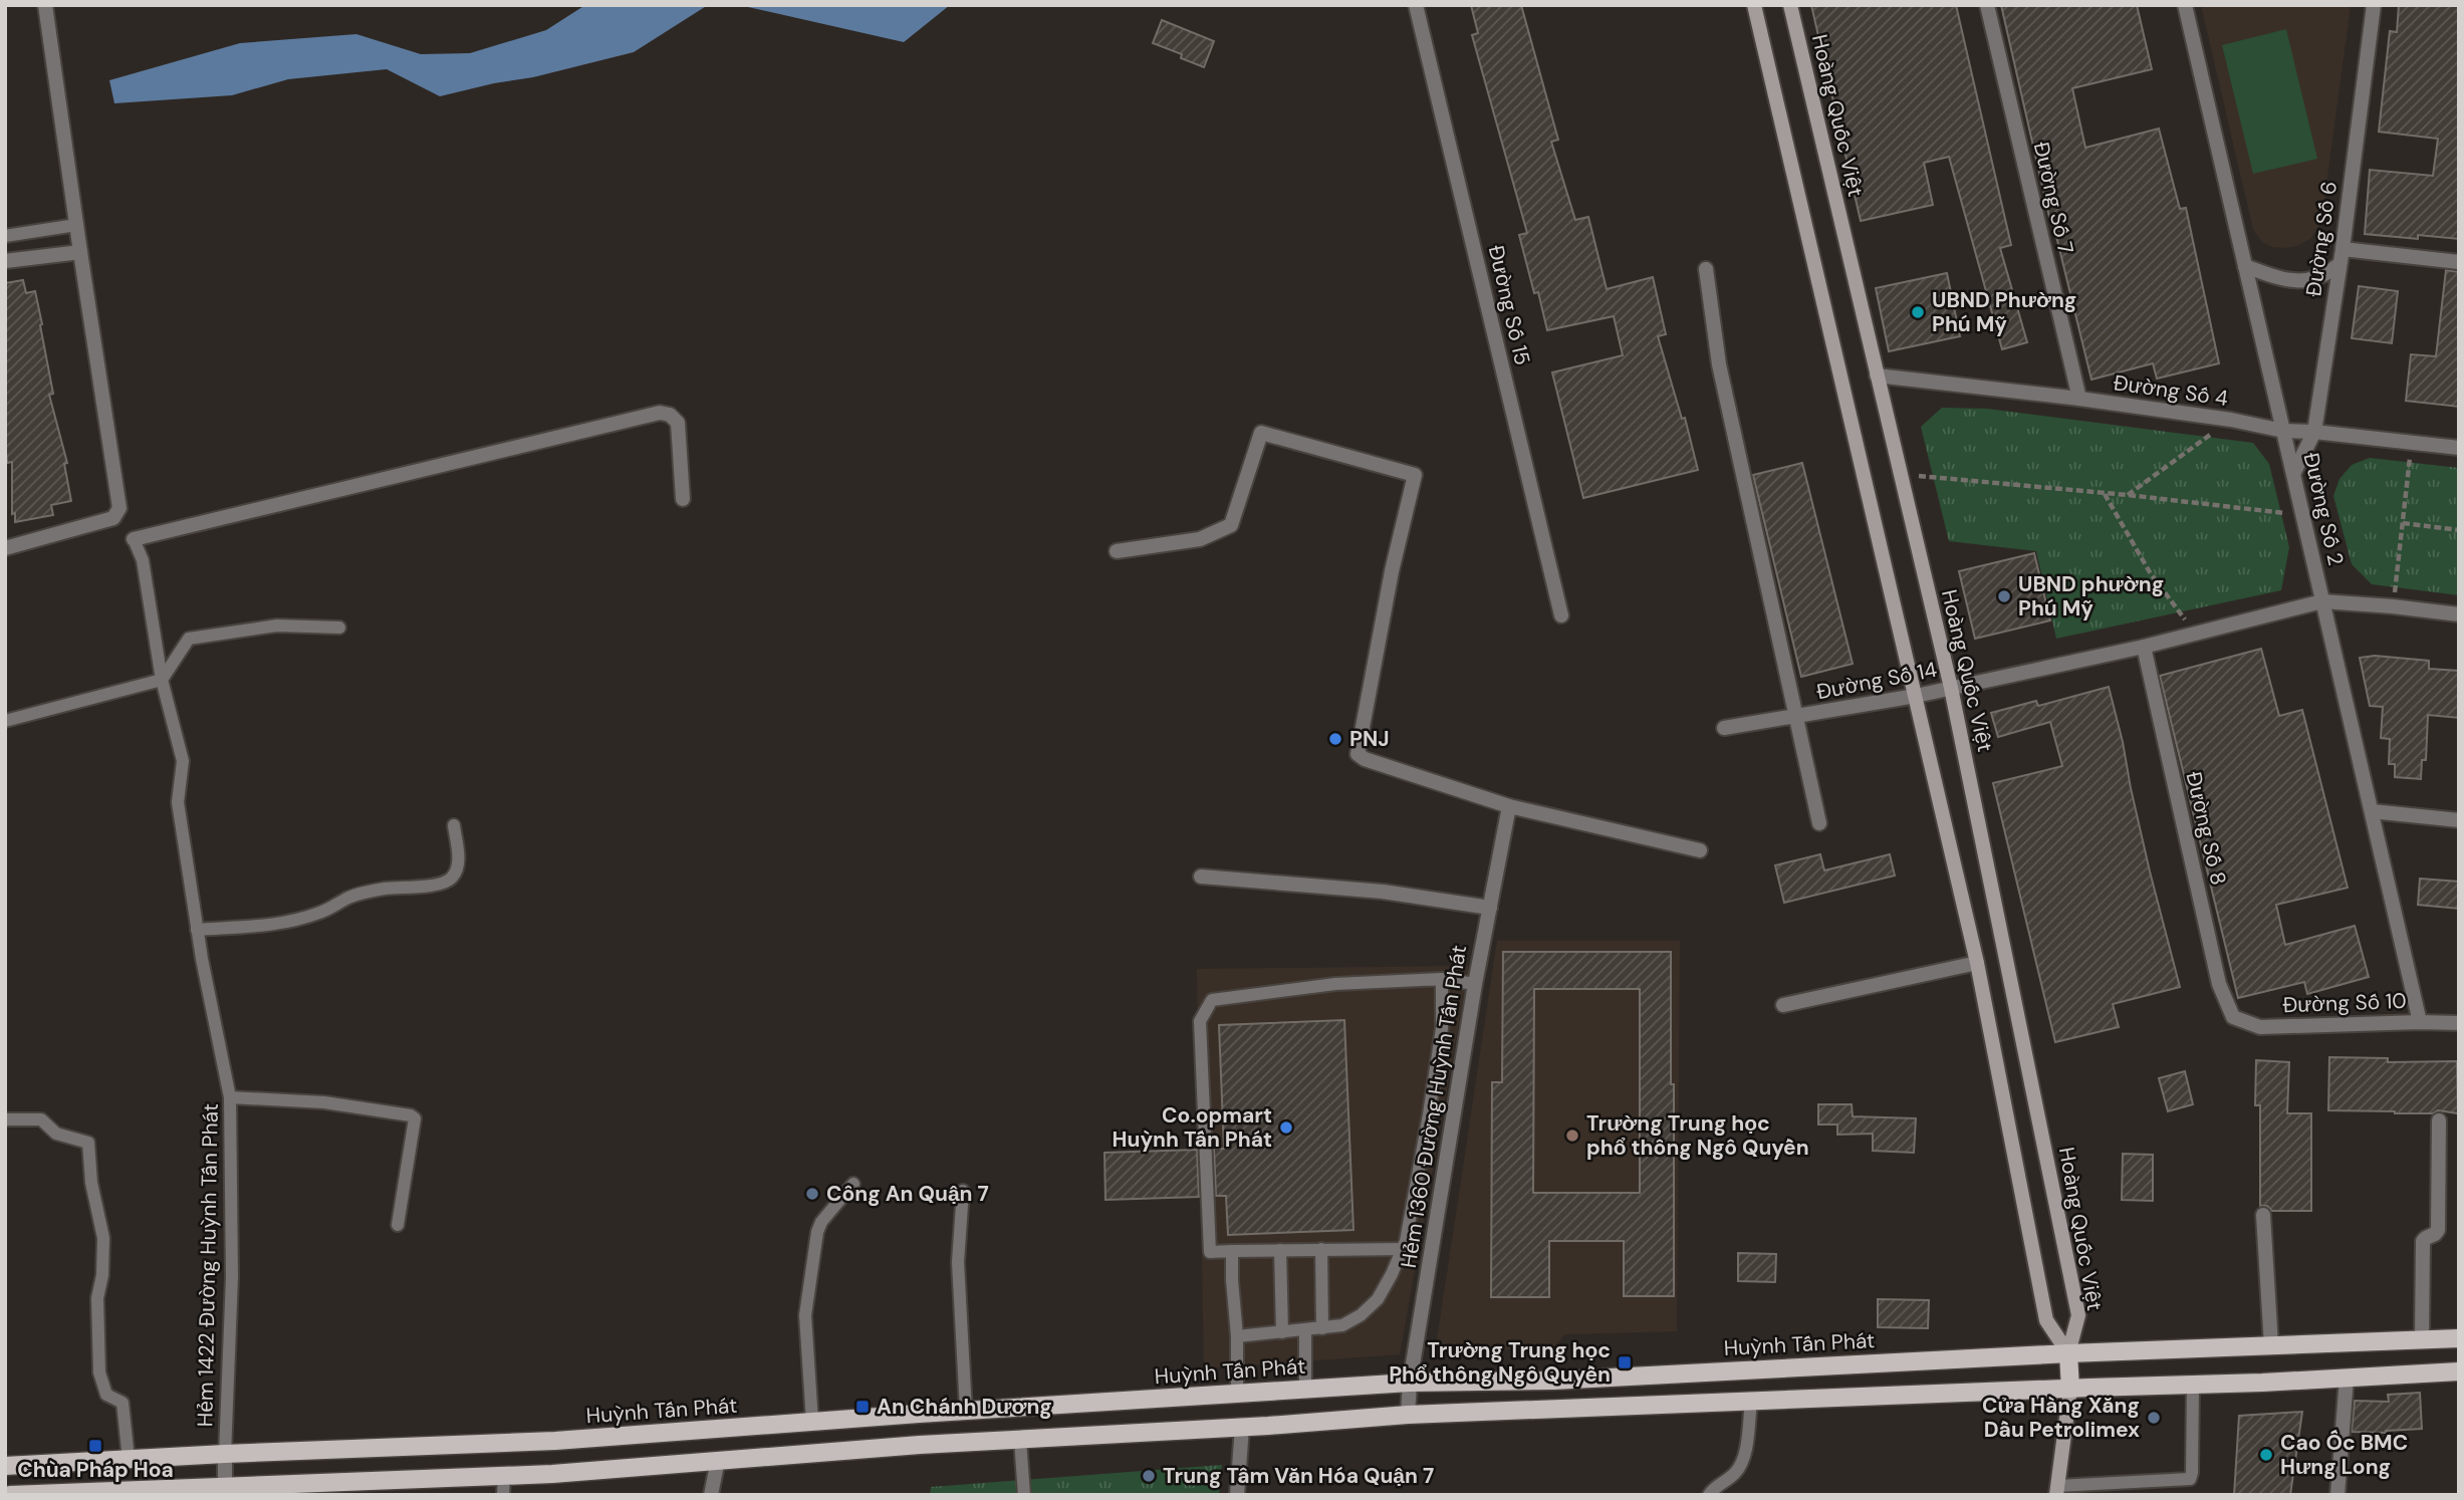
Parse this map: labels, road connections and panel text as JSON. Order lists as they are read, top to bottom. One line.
{"streets":{"main road":["Hoàng Quốc Việt","Huỳnh Tấn Phát"],"street":["Đường Số 7","Đường Số 6","Đường Số 15","Đường Số 4","Đường Số 2","Đường Số 14","Đường Số 8","Đường Số 10","Hẻm 1360 Đường Huỳnh Tấn Phát"],"lane":["Hẻm 1422 Đường Huỳnh Tấn Phát"]},"crossings":[["Hoàng Quốc Việt","Đường Số 4"],["Hoàng Quốc Việt","Đường Số 14"],["Hoàng Quốc Việt","Huỳnh Tấn Phát"],["Đường Số 7","Đường Số 4"],["Đường Số 6","Đường Số 4"],["Đường Số 6","Đường Số 2"],["Đường Số 4","Đường Số 2"],["Đường Số 2","Đường Số 14"],["Đường Số 2","Đường Số 10"],["Đường Số 14","Đường Số 8"],["Đường Số 8","Đường Số 10"],["Hẻm 1360 Đường Huỳnh Tấn Phát","Huỳnh Tấn Phát"],["Hẻm 1422 Đường Huỳnh Tấn Phát","Huỳnh Tấn Phát"]],"places":{"other":["UBND Phường Phú Mỹ","UBND phường Phú Mỹ","PNJ","Co.opmart Huỳnh Tấn Phát","Trường Trung học phổ thông Ngô Quyền","Công An Quận 7","Cửa Hàng Xăng Dầu Petrolimex","Cao Ốc BMC Hưng Long","Trung Tâm Văn Hóa Quận 7"],"transit":["Trường Trung học Phổ thông Ngô Quyền","An Chánh Dương","Chùa Pháp Hoa"]}}
